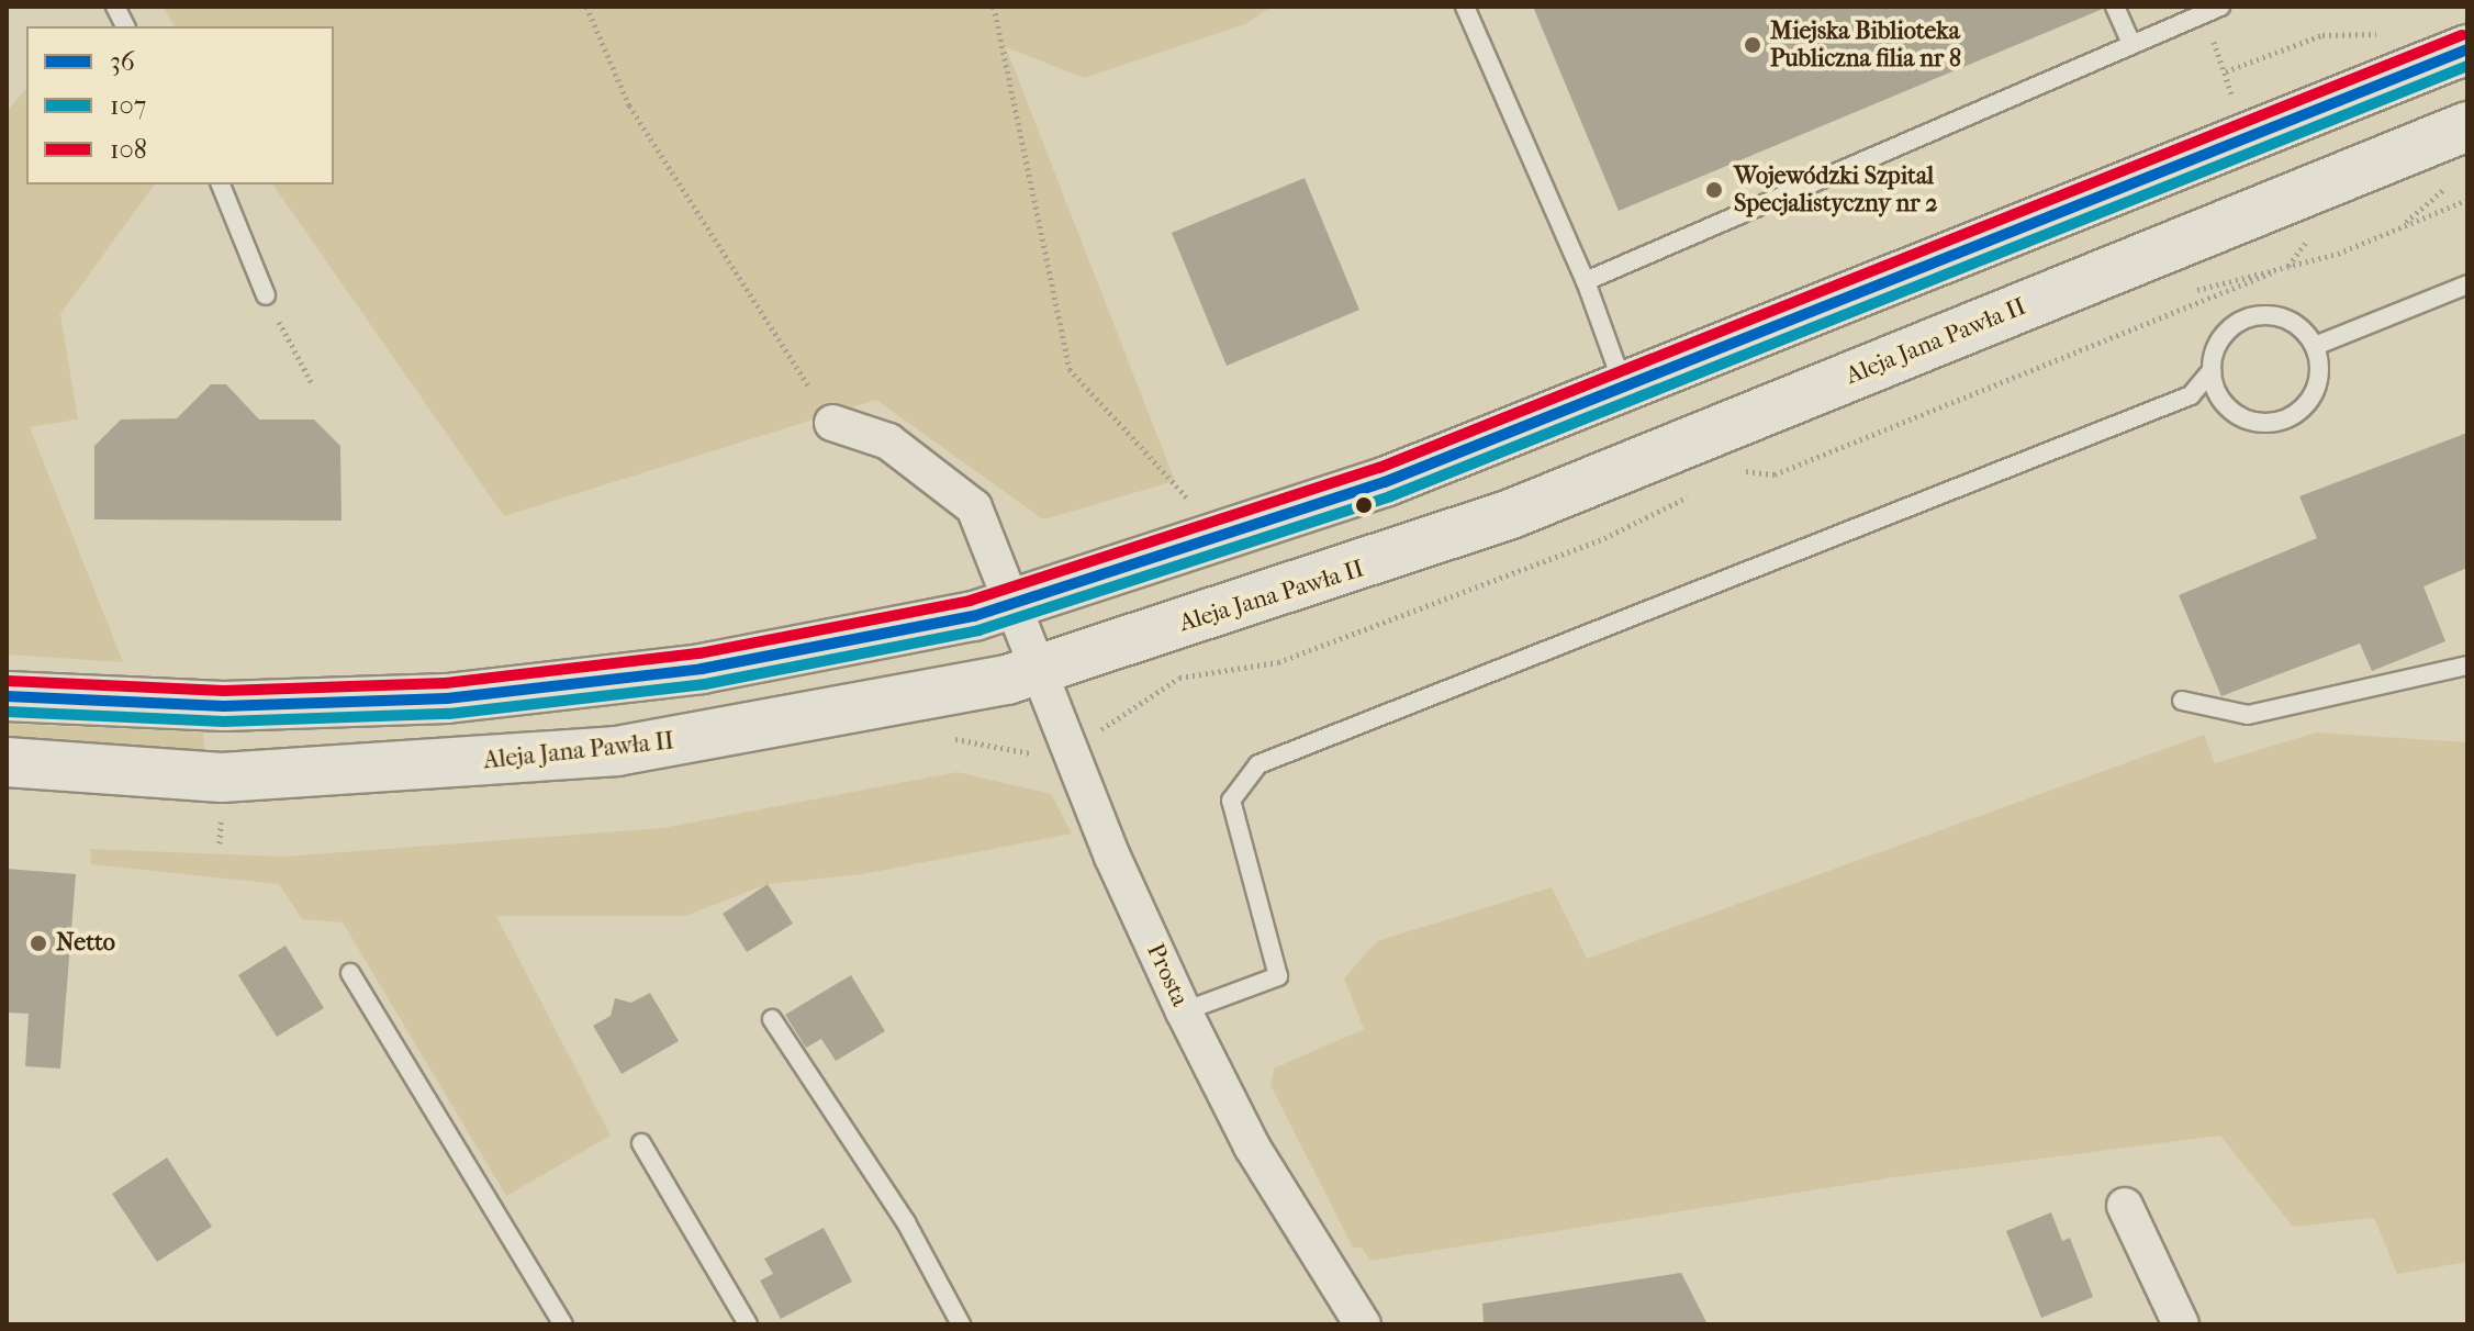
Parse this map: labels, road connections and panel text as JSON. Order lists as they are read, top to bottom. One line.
{"streets":{"street":["Aleja Jana Pawła II","Prosta"]},"crossings":[["Aleja Jana Pawła II","Prosta"]],"places":["Miejska Biblioteka Publiczna filia nr 8","Wojewódzki Szpital Specjalistyczny nr 2","Netto"],"lines":["transit line 108","transit line 36","transit line 107"],"legend":["36","107","108"]}
